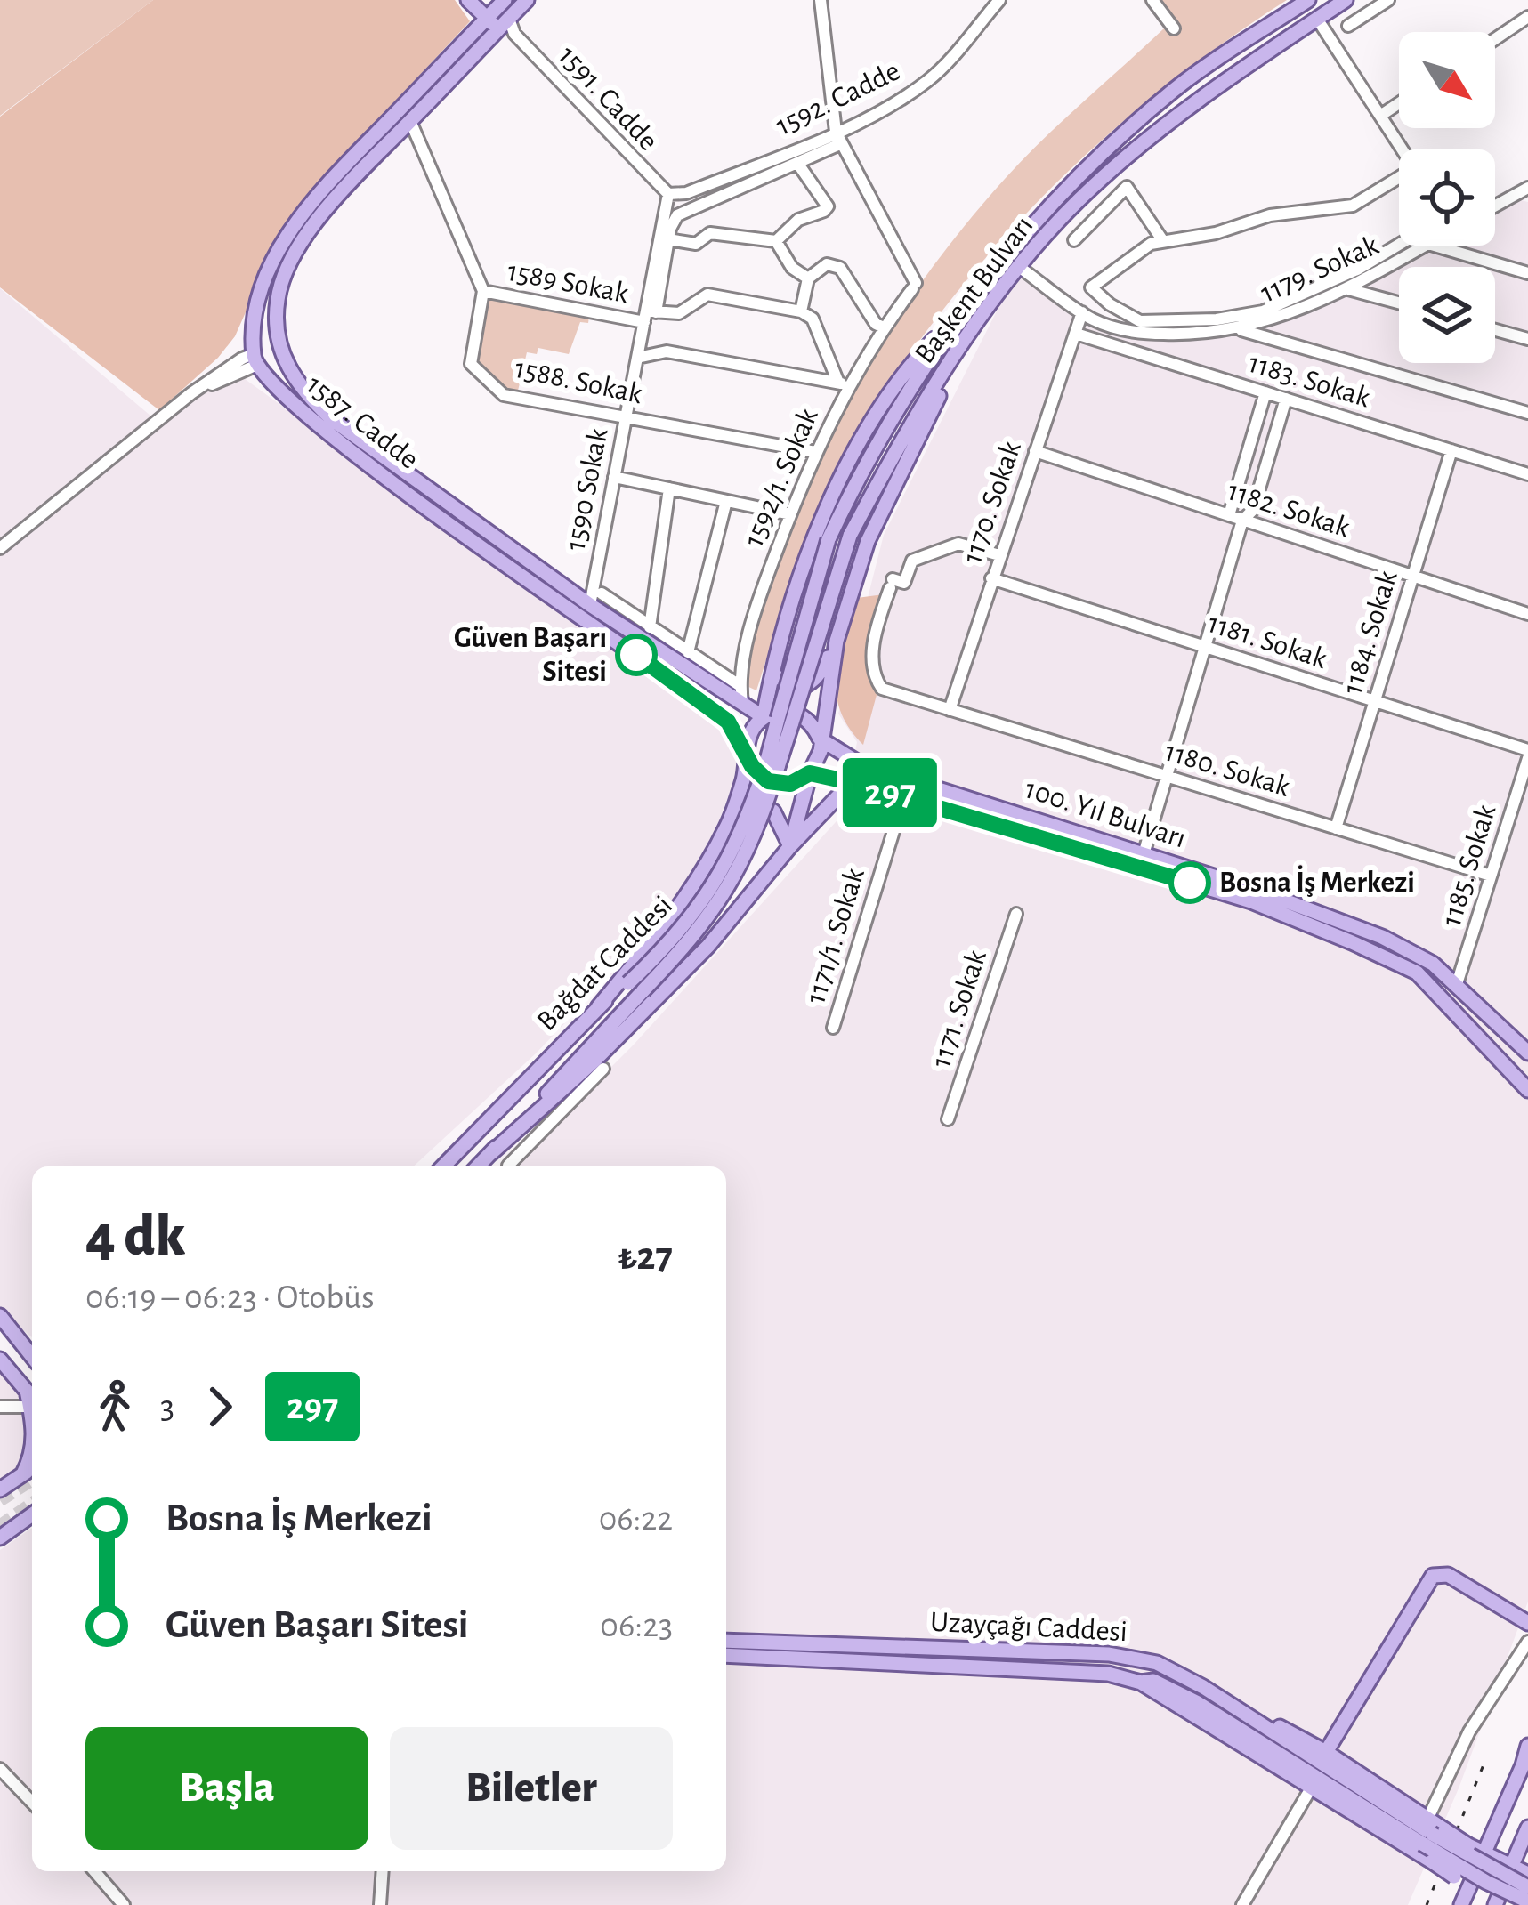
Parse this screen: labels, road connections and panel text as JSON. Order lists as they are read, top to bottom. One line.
{"streets":{"main road":["Başkent Bulvarı","1587. Cadde","100. Yıl Bulvarı","Bağdat Caddesi","Uzayçağı Caddesi"],"street":["1591. Cadde","1592. Cadde","1179. Sokak","1589 Sokak","1183. Sokak","1588. Sokak","1592/1. Sokak","1590 Sokak","1170. Sokak","1182. Sokak","1184. Sokak","1181. Sokak","1180. Sokak","1185. Sokak","1171/1. Sokak","1171. Sokak"]},"crossings":[["1591. Cadde","1592. Cadde"],["1591. Cadde","1590 Sokak"],["1592. Cadde","1592/1. Sokak"],["1592. Cadde","1590 Sokak"],["1179. Sokak","Başkent Bulvarı"],["1179. Sokak","1170. Sokak"],["1589 Sokak","1588. Sokak"],["1589 Sokak","1590 Sokak"],["Başkent Bulvarı","1587. Cadde"],["Başkent Bulvarı","100. Yıl Bulvarı"],["1183. Sokak","1170. Sokak"],["1183. Sokak","1184. Sokak"],["1588. Sokak","1592/1. Sokak"],["1588. Sokak","1590 Sokak"],["1587. Cadde","1592/1. Sokak"],["1587. Cadde","1590 Sokak"],["1587. Cadde","100. Yıl Bulvarı"],["1170. Sokak","1182. Sokak"],["1170. Sokak","1181. Sokak"],["1170. Sokak","1180. Sokak"],["1182. Sokak","1184. Sokak"],["1184. Sokak","1181. Sokak"],["1184. Sokak","1180. Sokak"],["1181. Sokak","1185. Sokak"],["1180. Sokak","1185. Sokak"],["100. Yıl Bulvarı","1185. Sokak"],["100. Yıl Bulvarı","1171/1. Sokak"]],"places":["Güven Başarı Sitesi","Bosna İş Merkezi"],"lines":["bus line 297"],"north":"bottom right","page":{"on_map":"297","heading":["4 dk","06:19 – 06:23 · Otobüs","₺27"],"legs":["3","297"],"list":[{"name":"Bosna İş Merkezi","value":"06:22"},{"name":"Güven Başarı Sitesi","value":"06:23"}],"buttons":["Başla","Biletler"]}}
